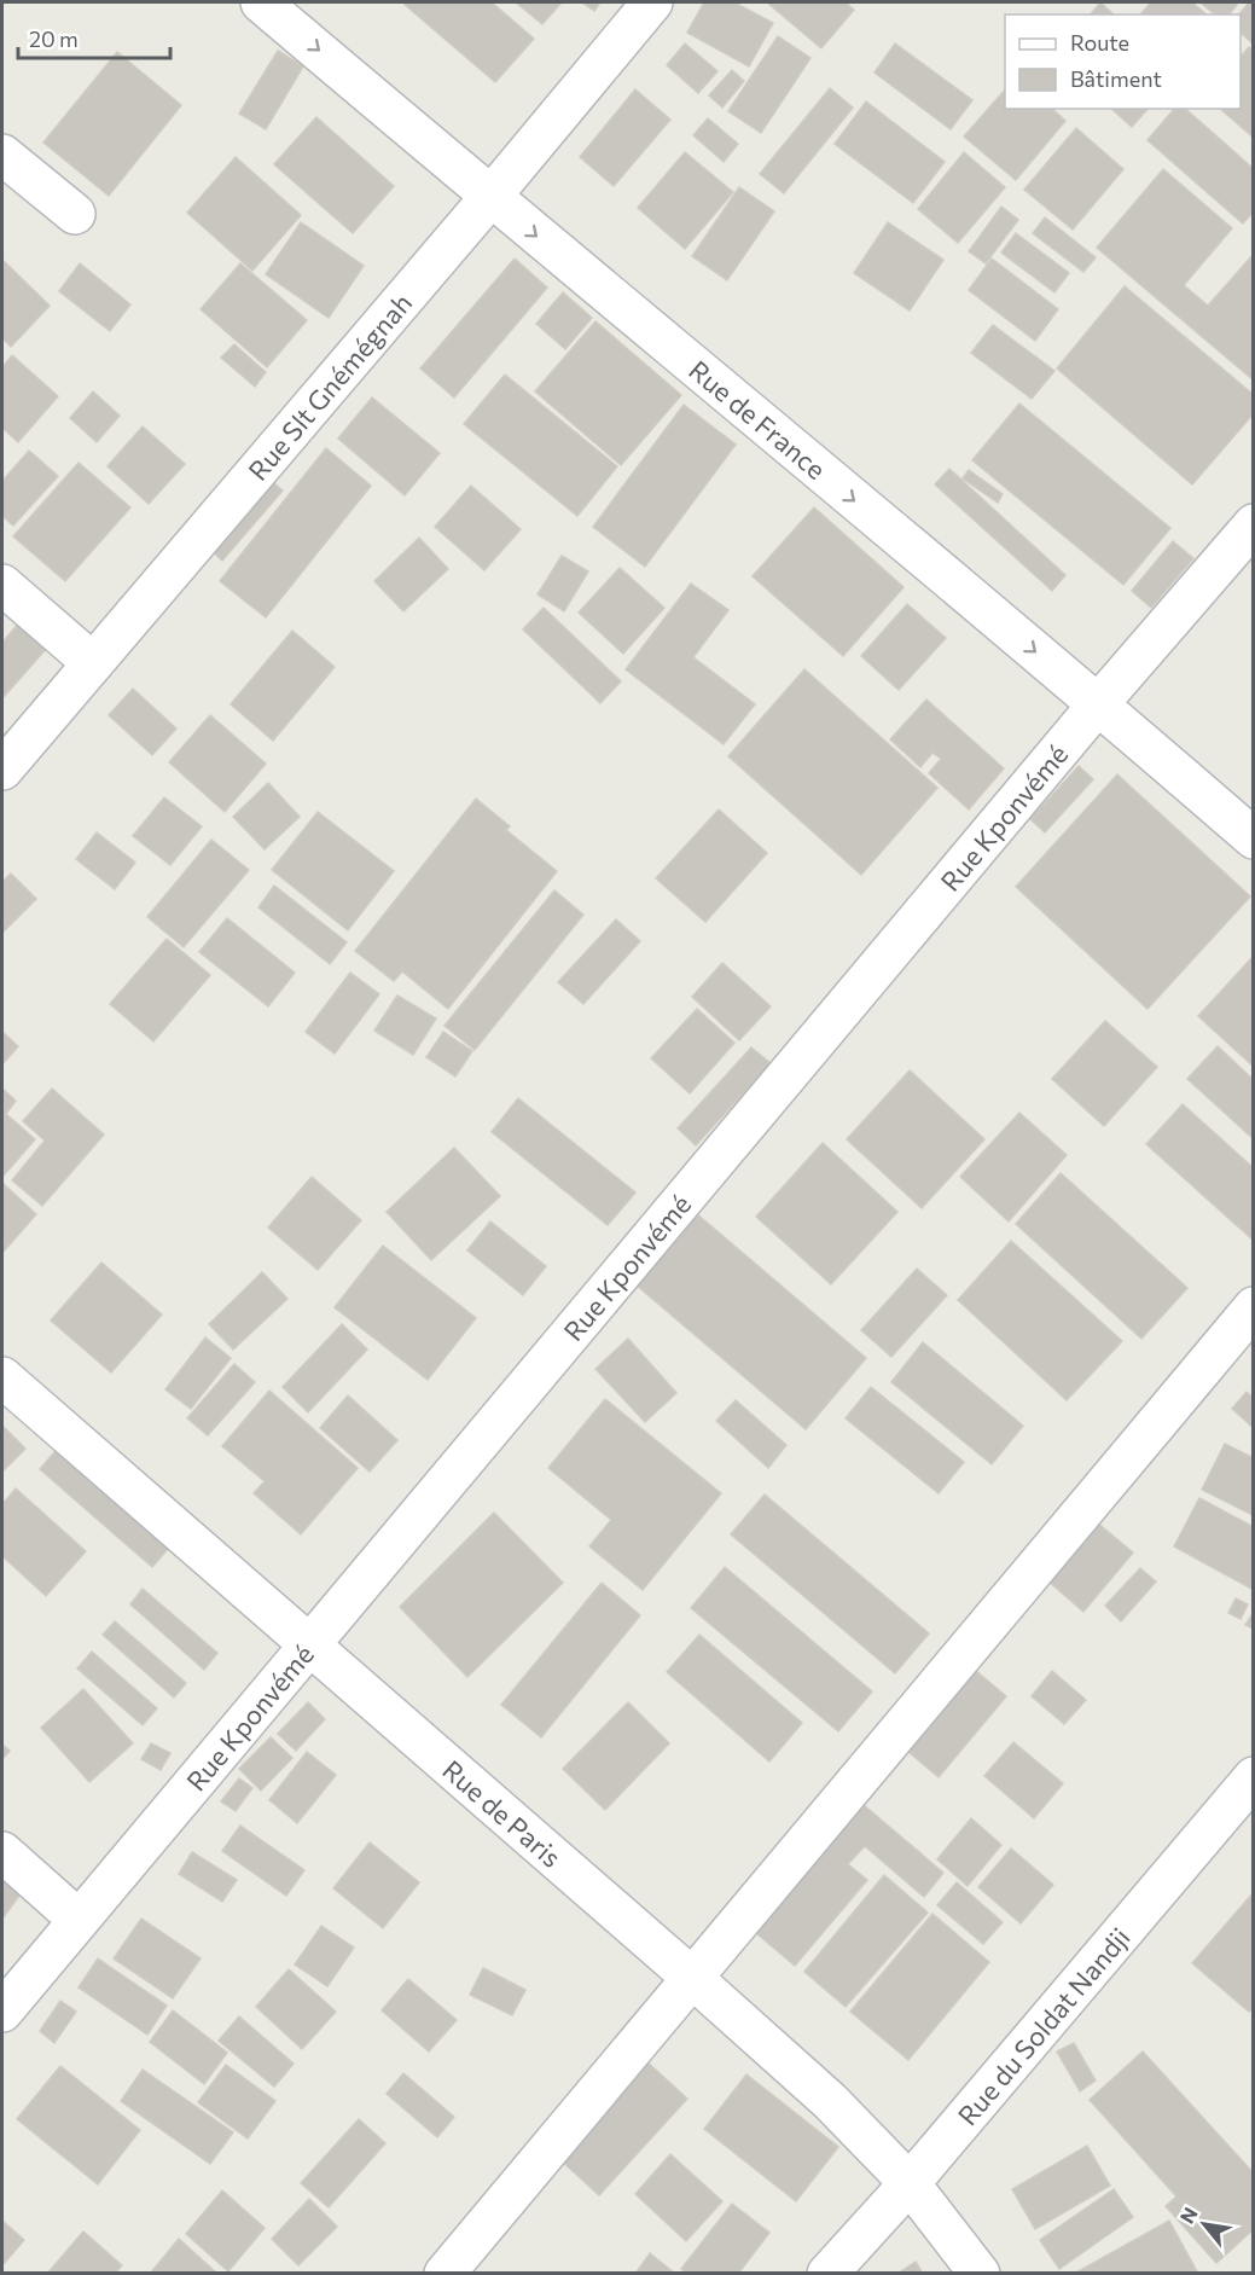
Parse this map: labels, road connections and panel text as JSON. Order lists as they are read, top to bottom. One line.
{"streets":{"street":["Rue Slt Gnémégnah","Rue de France","Rue Kponvémé","Rue de Paris","Rue du Soldat Nandji"]},"crossings":[["Rue Slt Gnémégnah","Rue de France"],["Rue de France","Rue Kponvémé"],["Rue Kponvémé","Rue de Paris"],["Rue de Paris","Rue du Soldat Nandji"]],"one_way":["Rue de France"],"legend":["Route","Bâtiment"],"scale_bar":"20 m","north":"top left"}
